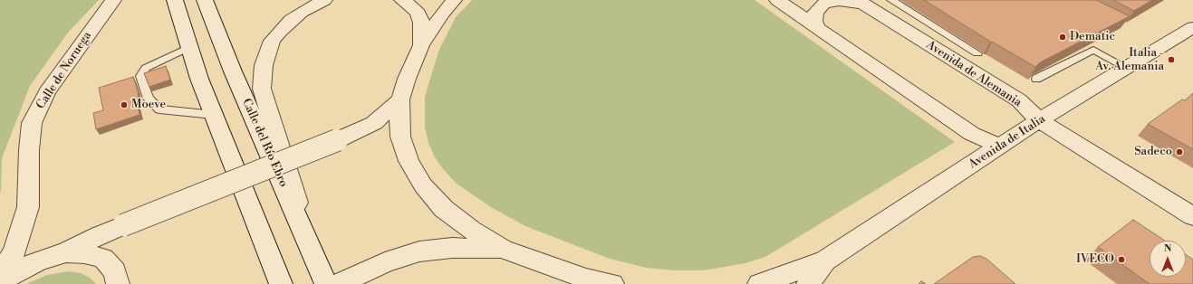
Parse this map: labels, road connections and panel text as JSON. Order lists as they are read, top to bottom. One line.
{"streets":{"street":["Calle de Noruega","Avenida de Alemania","Avenida de Italia","Calle del Río Ebro"]},"crossings":[["Avenida de Alemania","Avenida de Italia"]],"places":["Dematic","Italia - Av. Alemania","Moeve","Sadeco","IVECO"],"north":"top"}
